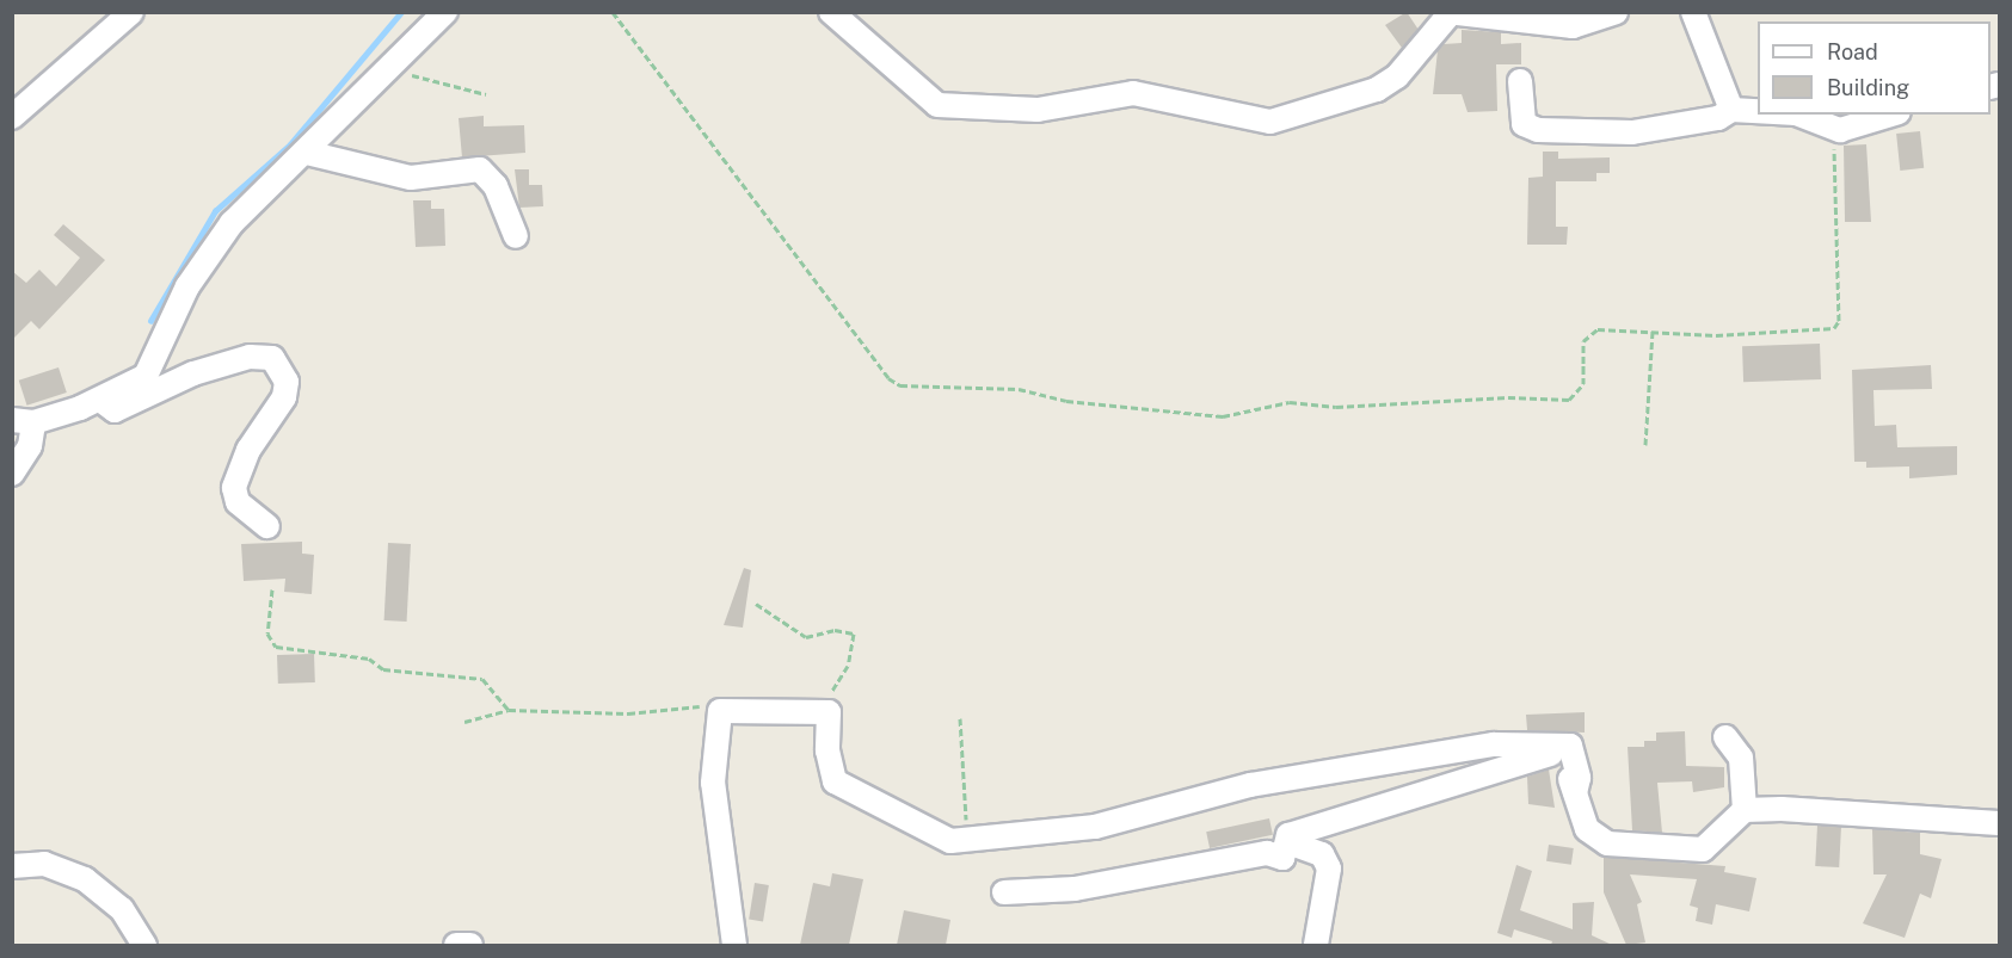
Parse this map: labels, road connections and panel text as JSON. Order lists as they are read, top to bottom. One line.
{"legend":["Road","Building"]}
